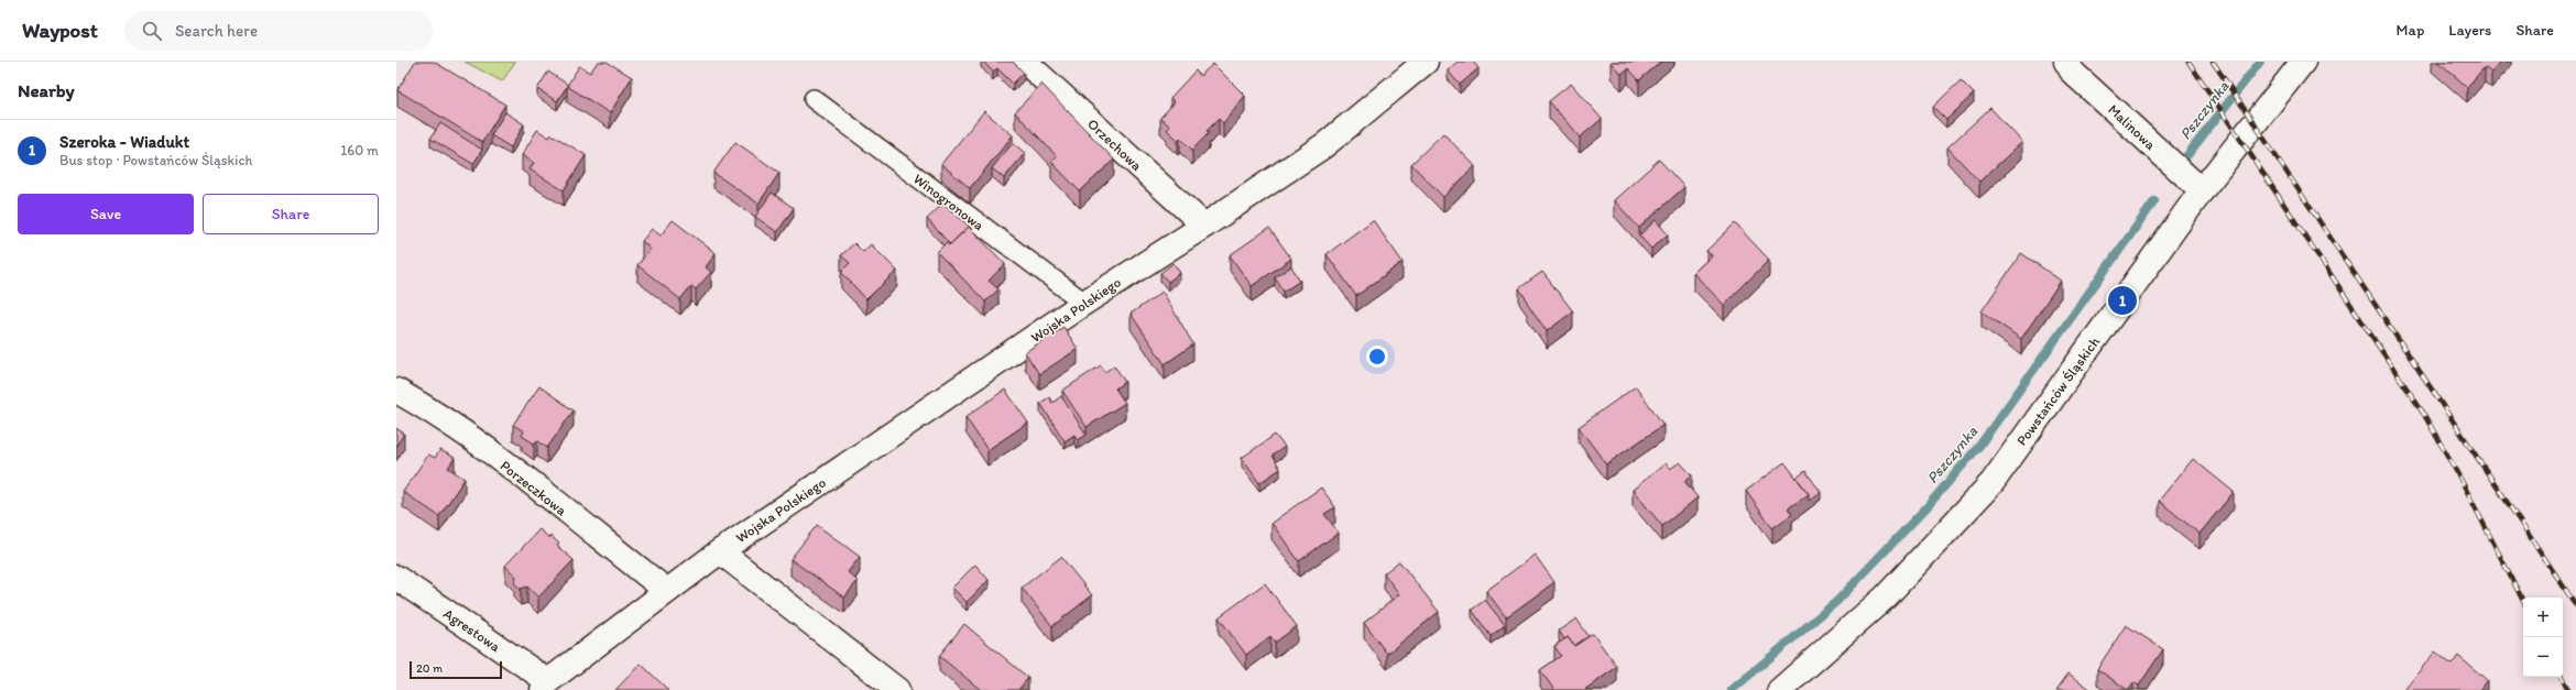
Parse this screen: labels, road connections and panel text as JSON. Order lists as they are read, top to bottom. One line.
{"streets":{"street":["Malinowa","Orzechowa","Wojska Polskiego","Powstańców Śląskich","Porzeczkowa","Agrestowa"],"lane":["Winogronowa"]},"crossings":[["Malinowa","Powstańców Śląskich"],["Orzechowa","Wojska Polskiego"],["Winogronowa","Wojska Polskiego"],["Wojska Polskiego","Porzeczkowa"],["Wojska Polskiego","Agrestowa"]],"water":["Pszczynka"],"scale_bar":"20 m","page":{"header":"Waypost","search":"Search here","nav":["Map","Layers","Share"],"heading":"Nearby","list":[{"mark":"1","name":"Szeroka - Wiadukt","note":"Bus stop · Powstańców Śląskich","value":"160 m"}],"buttons":["Save","Share"],"pins":"1","map_buttons":["+","−"],"scale":"20 m"}}
